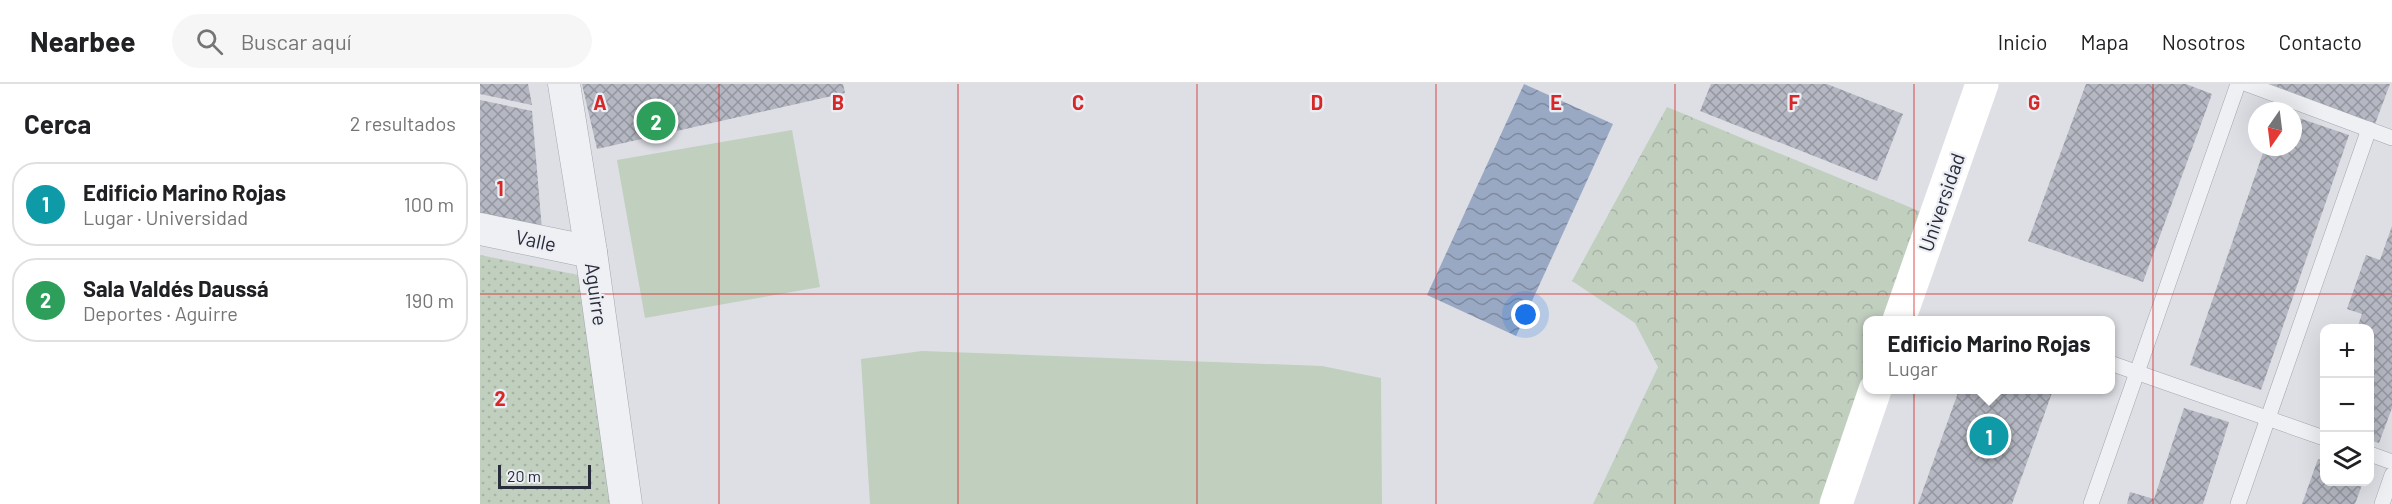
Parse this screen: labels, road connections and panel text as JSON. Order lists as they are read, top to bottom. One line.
{"streets":{"main road":["Universidad"],"street":["Valle","Aguirre"]},"crossings":[["Valle","Aguirre"]],"scale_bar":"20 m","north":"bottom","page":{"header":"Nearbee","search":"Buscar aquí","nav":["Inicio","Mapa","Nosotros","Contacto"],"heading":["Cerca","2 resultados"],"pins":["2","1"],"list":[{"mark":"1","name":"Edificio Marino Rojas","note":"Lugar · Universidad","value":"100 m"},{"mark":"2","name":"Sala Valdés Daussá","note":"Deportes · Aguirre","value":"190 m"}],"popup":["Edificio Marino Rojas","Lugar"],"map_buttons":["+","−"],"scale":"20 m"},"grid":{"columns":["A","B","C","D","E","F","G"],"rows":["1","2"]}}
